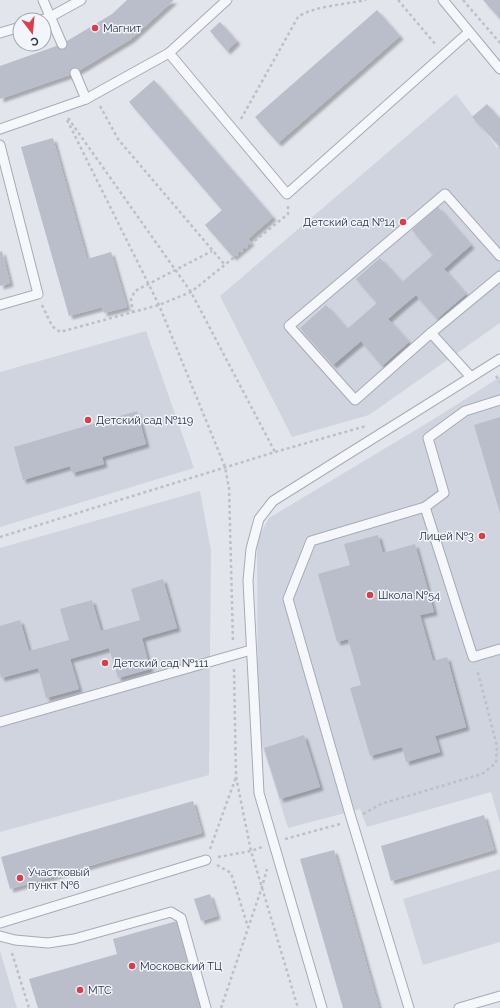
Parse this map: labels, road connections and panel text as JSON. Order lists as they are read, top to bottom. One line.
{"places":["Магнит","Детский сад №14","Детский сад №119","Лицей №3","Школа №54","Детский сад №111","Участковый пункт №6","Московский ТЦ","МТС"],"north":"bottom"}
